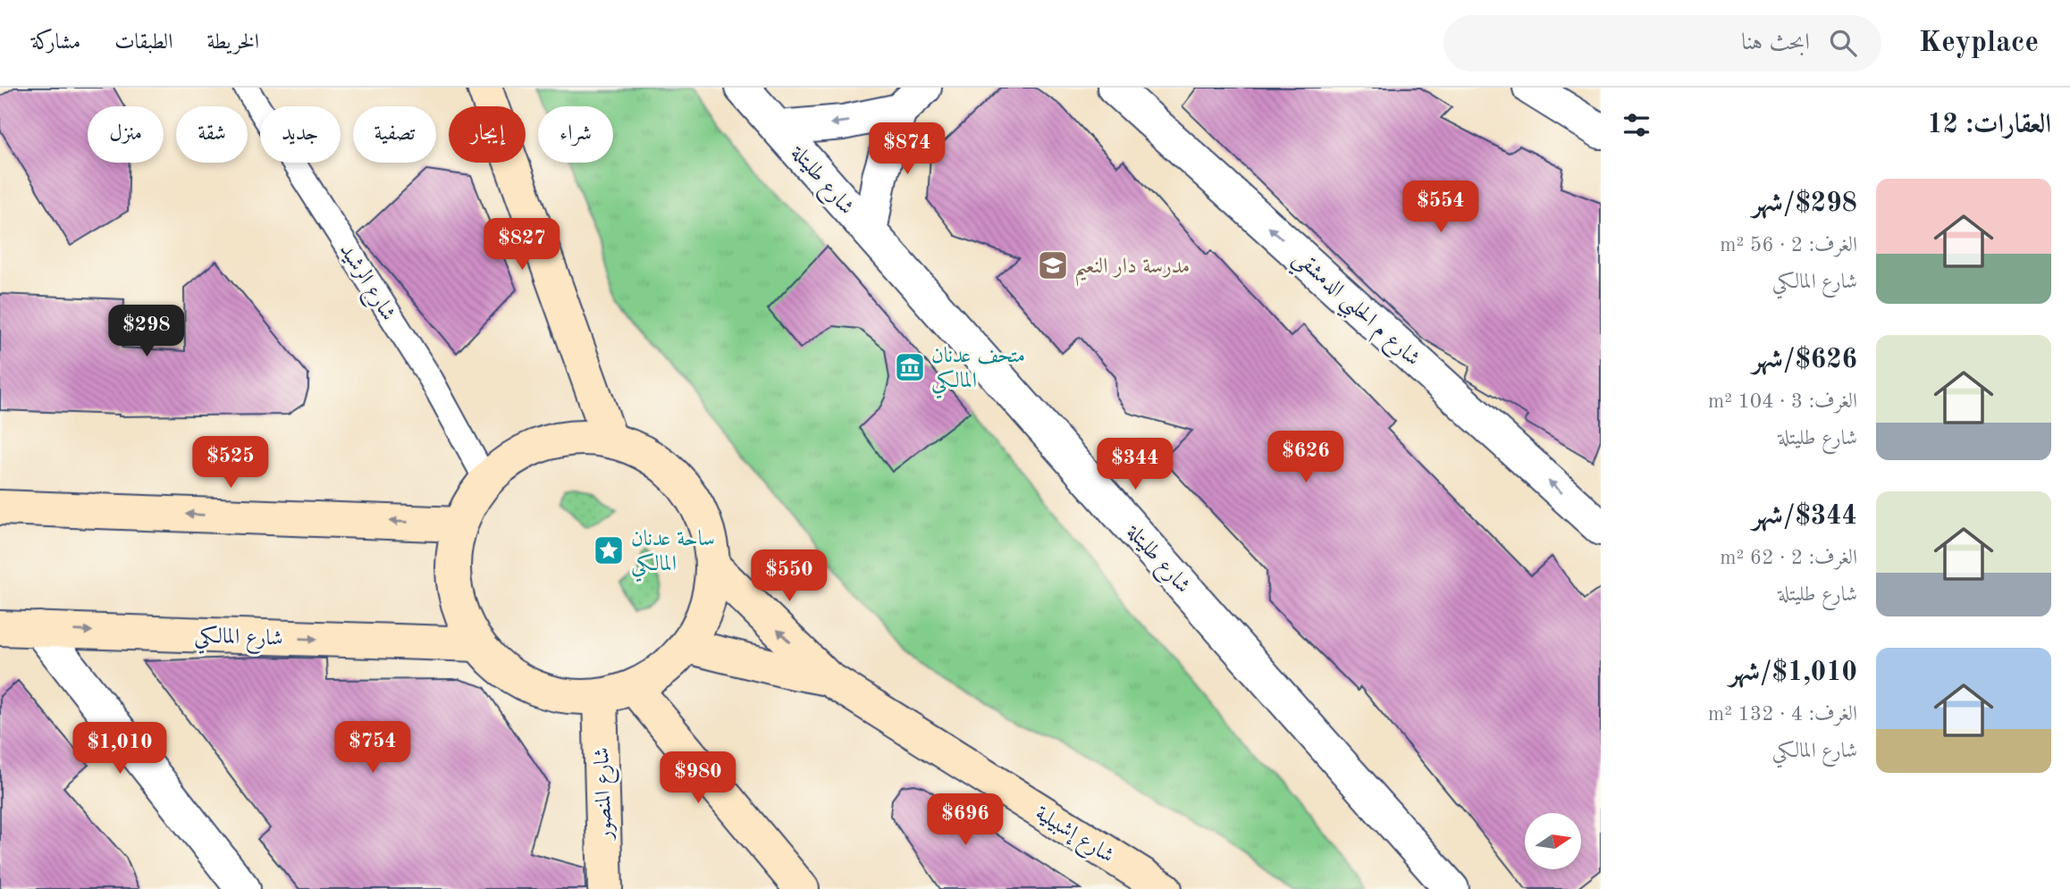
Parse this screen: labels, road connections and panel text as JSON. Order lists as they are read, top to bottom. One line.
{"streets":{"main road":["شارع المالكي","شارع المنصور","شارع إشبيلية"],"street":["شارع طليتلة","شارع م الحلبي الدمشقي"],"lane":["شارع الرشيد"]},"one_way":["شارع م الحلبي الدمشقي"],"places":{"school or university":["مدرسة دار النعيم"],"museum":["متحف عدنان المالكي"],"place":["ساحة عدنان المالكي"]},"north":"right","page":{"header":"Keyplace","search":"ابحث هنا","nav":["الخريطة","الطبقات","مشاركة"],"heading":"العقارات: 12","chip":["شراء","إيجار","تصفية","جديد","شقة","منزل"],"price":["$874","$554","$827","$298","$626","$525","$344","$550","$754","$1,010","$980","$696"],"list":[{"name":"$298/شهر","note":"الغرف: 2 · 56 m² · شارع المالكي"},{"name":"$626/شهر","note":"الغرف: 3 · 104 m² · شارع طليتلة"},{"name":"$344/شهر","note":"الغرف: 2 · 62 m² · شارع طليتلة"},{"name":"$1,010/شهر","note":"الغرف: 4 · 132 m² · شارع المالكي"}]}}
